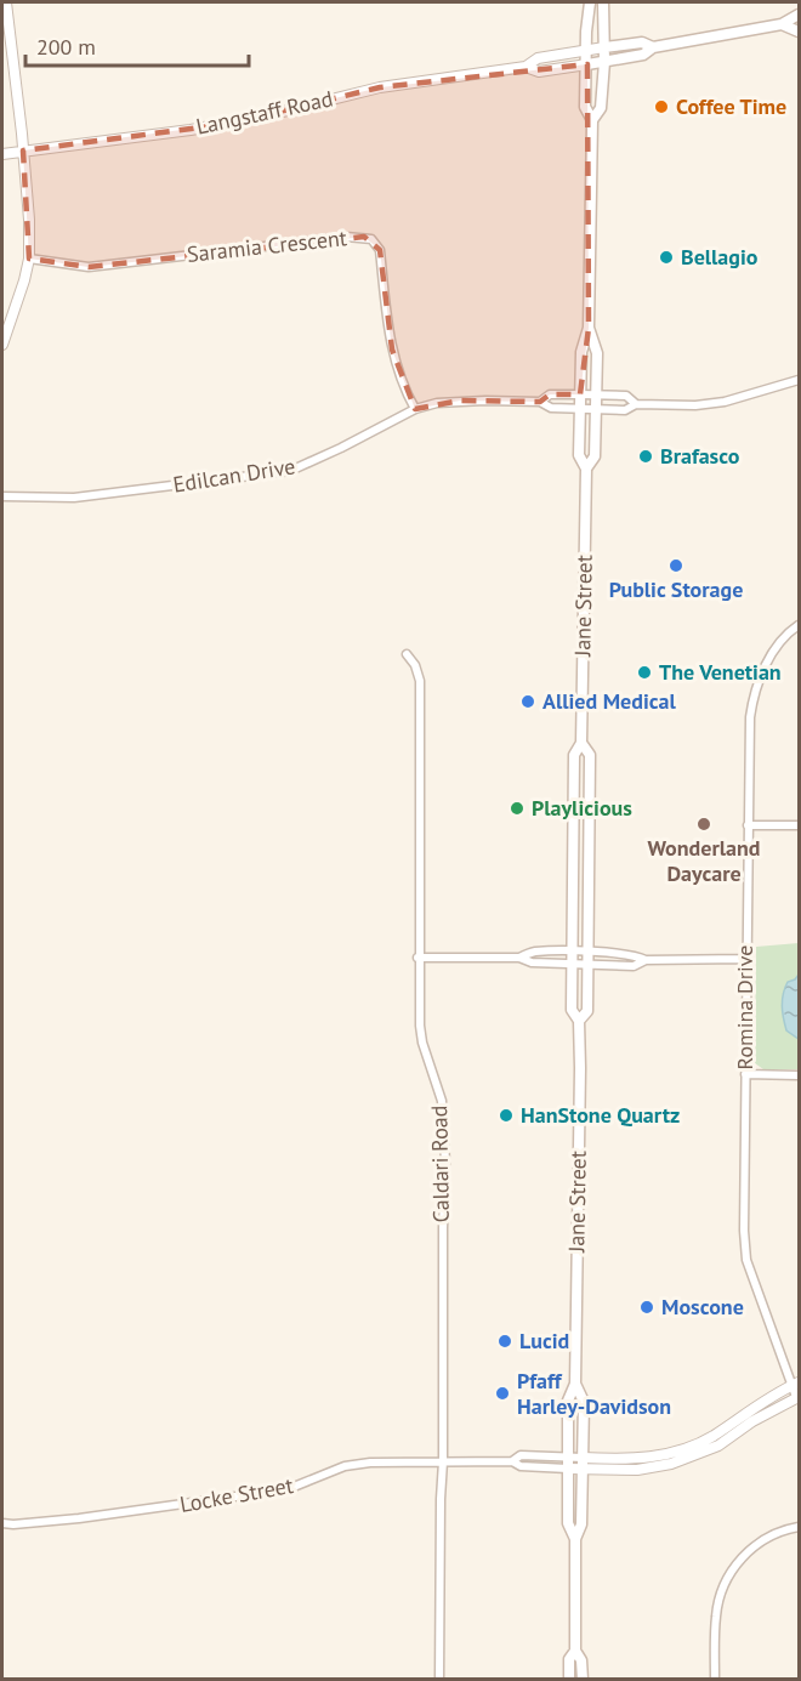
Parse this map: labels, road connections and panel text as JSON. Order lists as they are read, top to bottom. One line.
{"streets":{"main road":["Langstaff Road","Jane Street"],"street":["Saramia Crescent","Edilcan Drive","Romina Drive","Caldari Road","Locke Street"]},"crossings":[["Langstaff Road","Jane Street"],["Saramia Crescent","Edilcan Drive"],["Edilcan Drive","Jane Street"],["Jane Street","Locke Street"],["Caldari Road","Locke Street"]],"places":["Coffee Time","Bellagio","Brafasco","Public Storage","The Venetian","Allied Medical","Playlicious","Wonderland Daycare","HanStone Quartz","Moscone","Lucid","Pfaff Harley-Davidson"],"scale_bar":"200 m"}
